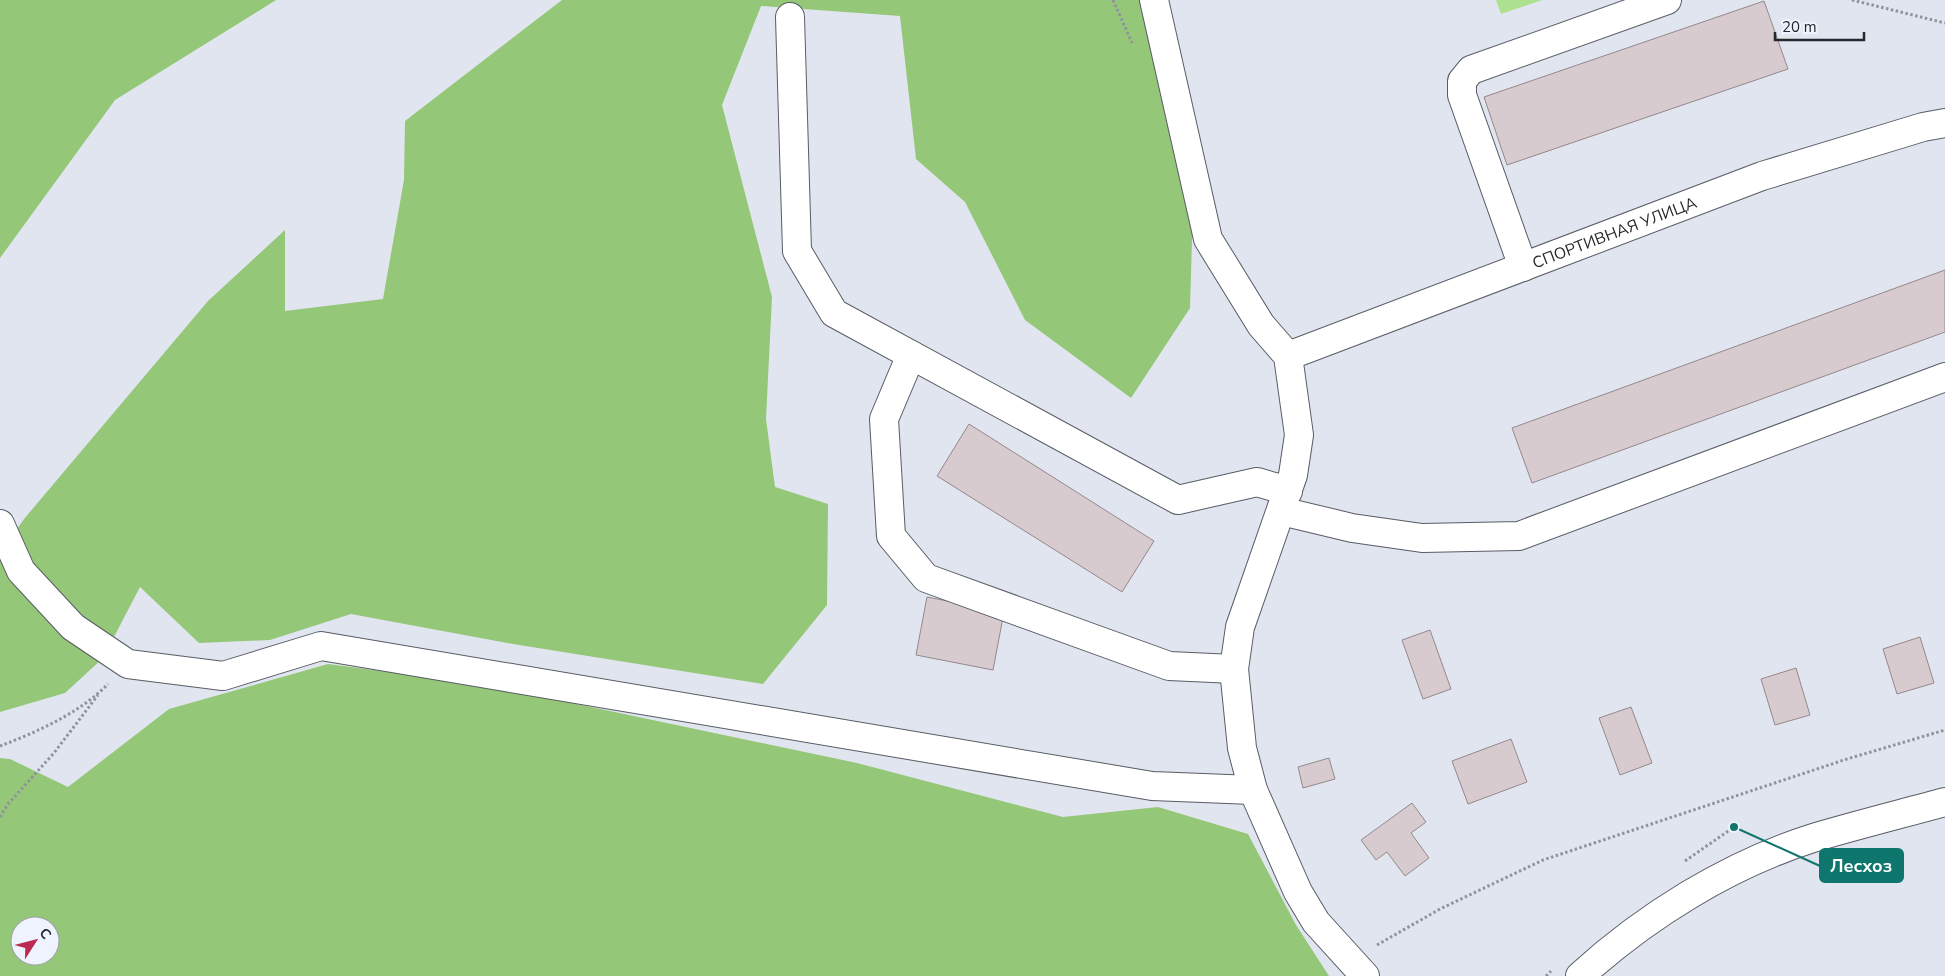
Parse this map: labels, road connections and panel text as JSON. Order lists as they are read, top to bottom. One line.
{"streets":{"street":["СПОРТИВНАЯ УЛИЦА"]},"places":["Лесхоз"],"scale_bar":"20 m","north":"top right"}
